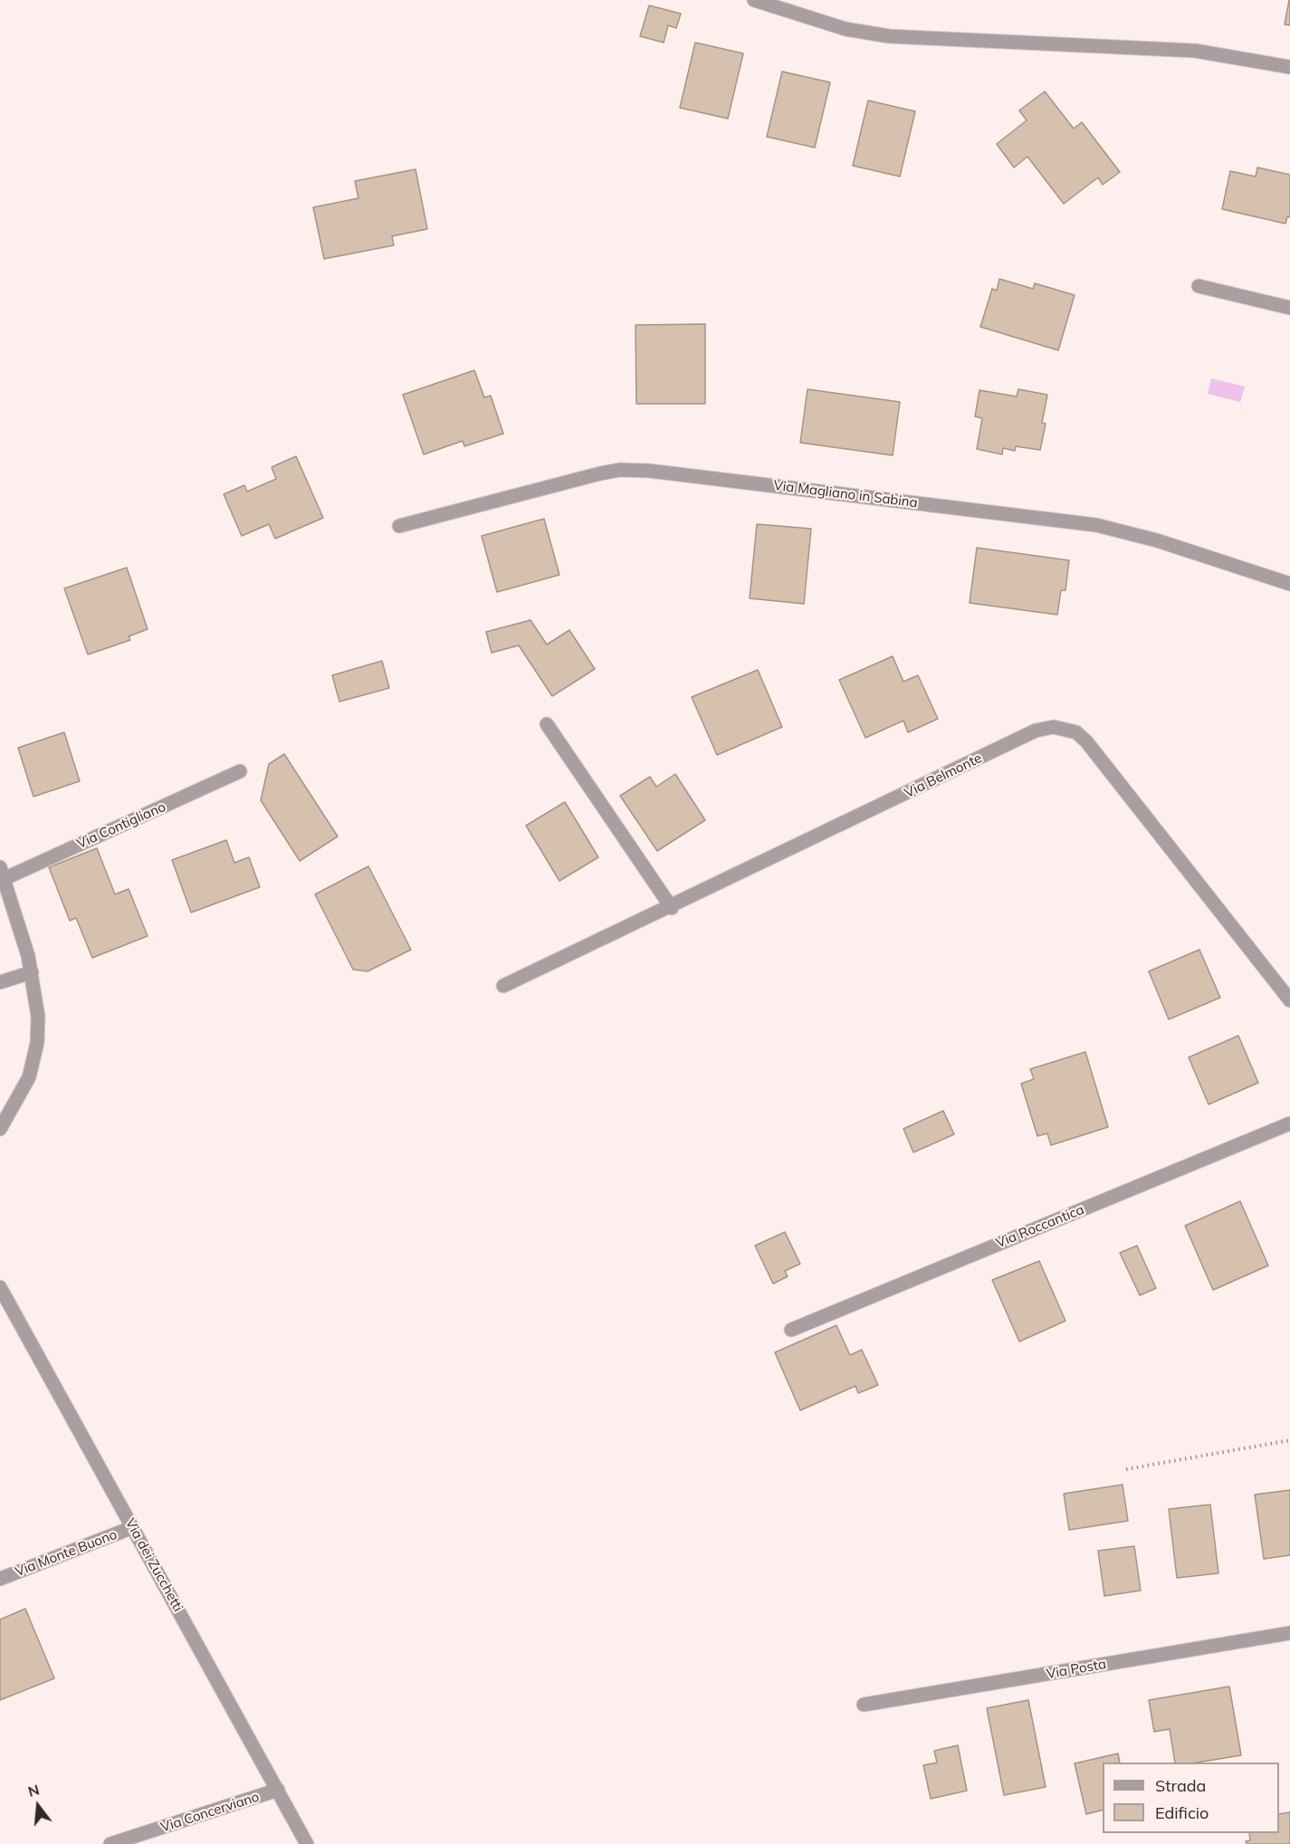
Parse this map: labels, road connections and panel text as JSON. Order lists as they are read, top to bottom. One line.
{"streets":{"street":["Via Magliano in Sabina","Via Belmonte","Via Contigliano","Via Roccantica","Via Monte Buono","Via dei Zucchetti","Via Posta","Via Concerviano"]},"crossings":[["Via Monte Buono","Via dei Zucchetti"],["Via dei Zucchetti","Via Concerviano"]],"legend":["Strada","Edificio"],"north":"top"}
